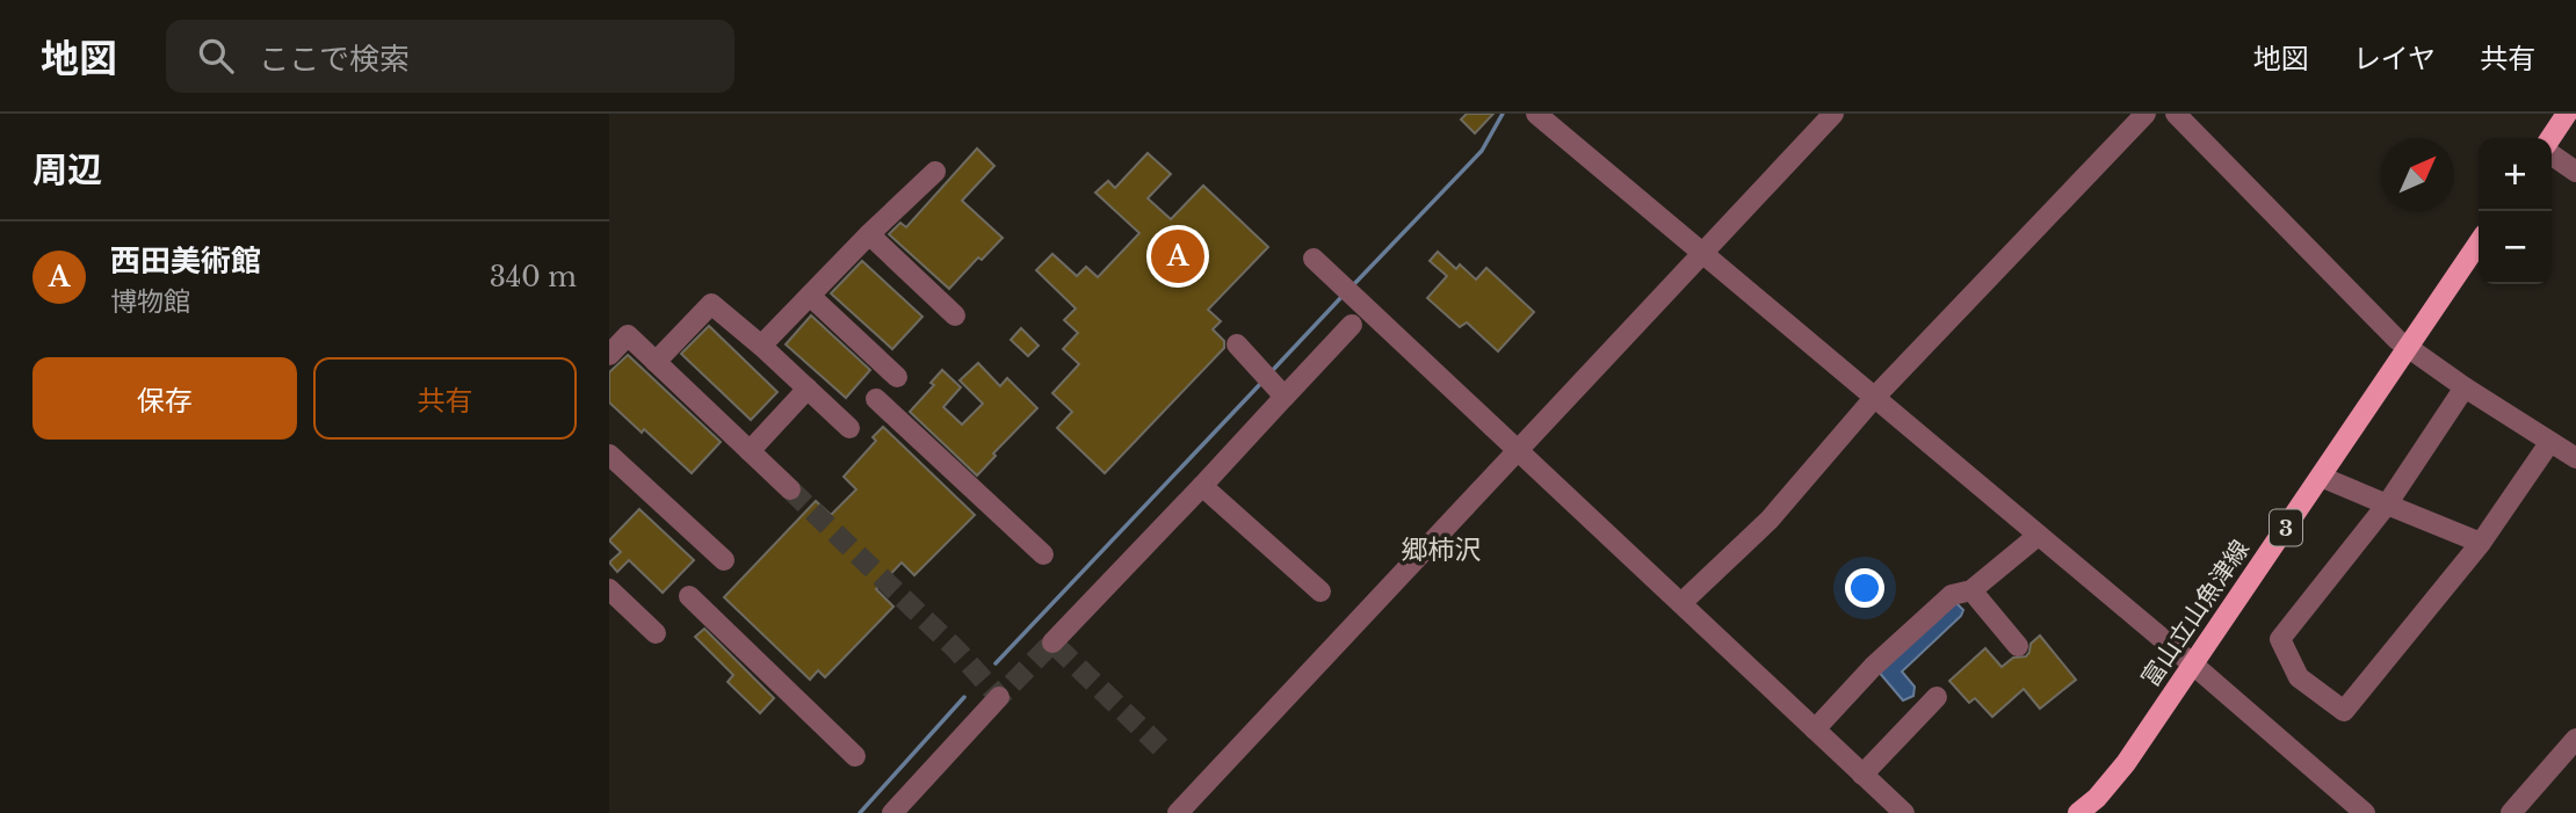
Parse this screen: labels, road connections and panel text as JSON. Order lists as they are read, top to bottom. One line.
{"streets":{"main road":["3","富山立山魚津線"]},"districts":["郷柿沢"],"north":"top right","page":{"header":"地図","search":"ここで検索","nav":["地図","レイヤ","共有"],"heading":"周辺","map_buttons":["+","−"],"list":[{"mark":"A","name":"西田美術館","note":"博物館","value":"340 m"}],"pins":"A","buttons":["保存","共有"]}}
